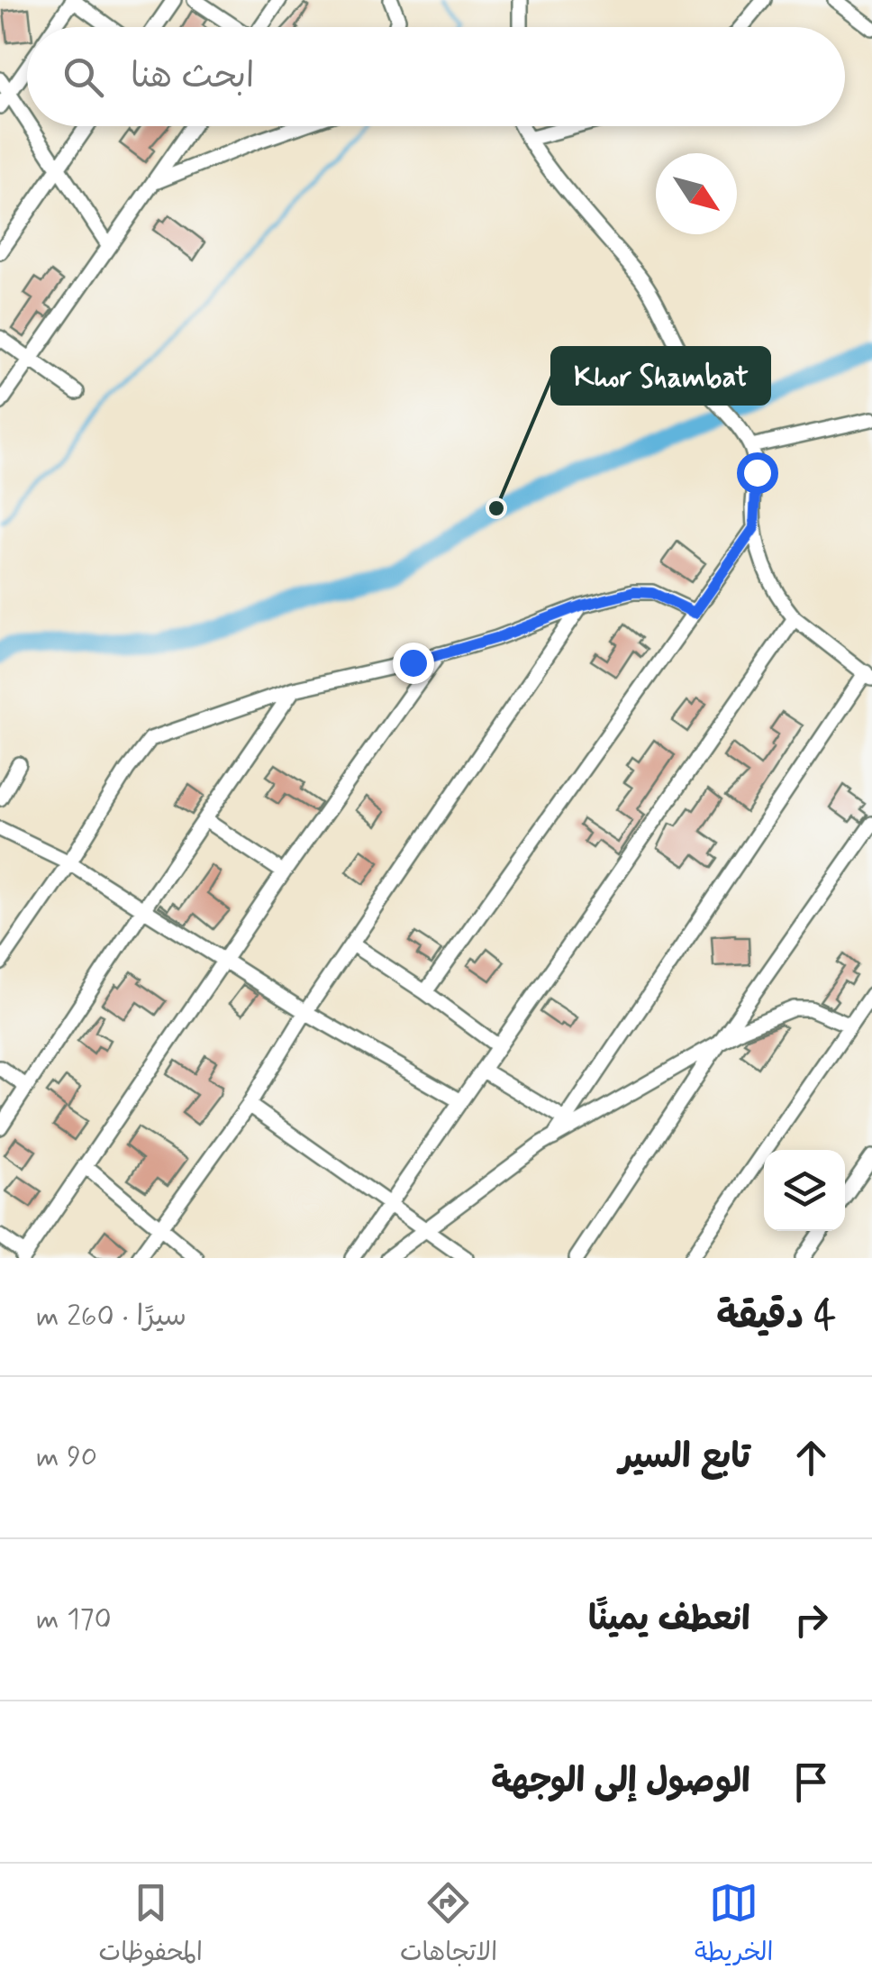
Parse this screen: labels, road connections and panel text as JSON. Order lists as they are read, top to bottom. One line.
{"places":["Khor Shambat"],"north":"bottom right","page":{"search":"ابحث هنا","heading":["4 دقيقة","سيرًا · 260 m"],"list":[["تابع السير","90 m"],["انعطف يمينًا","170 m"],"الوصول إلى الوجهة"],"nav":["الخريطة","الاتجاهات","المحفوظات"]}}
